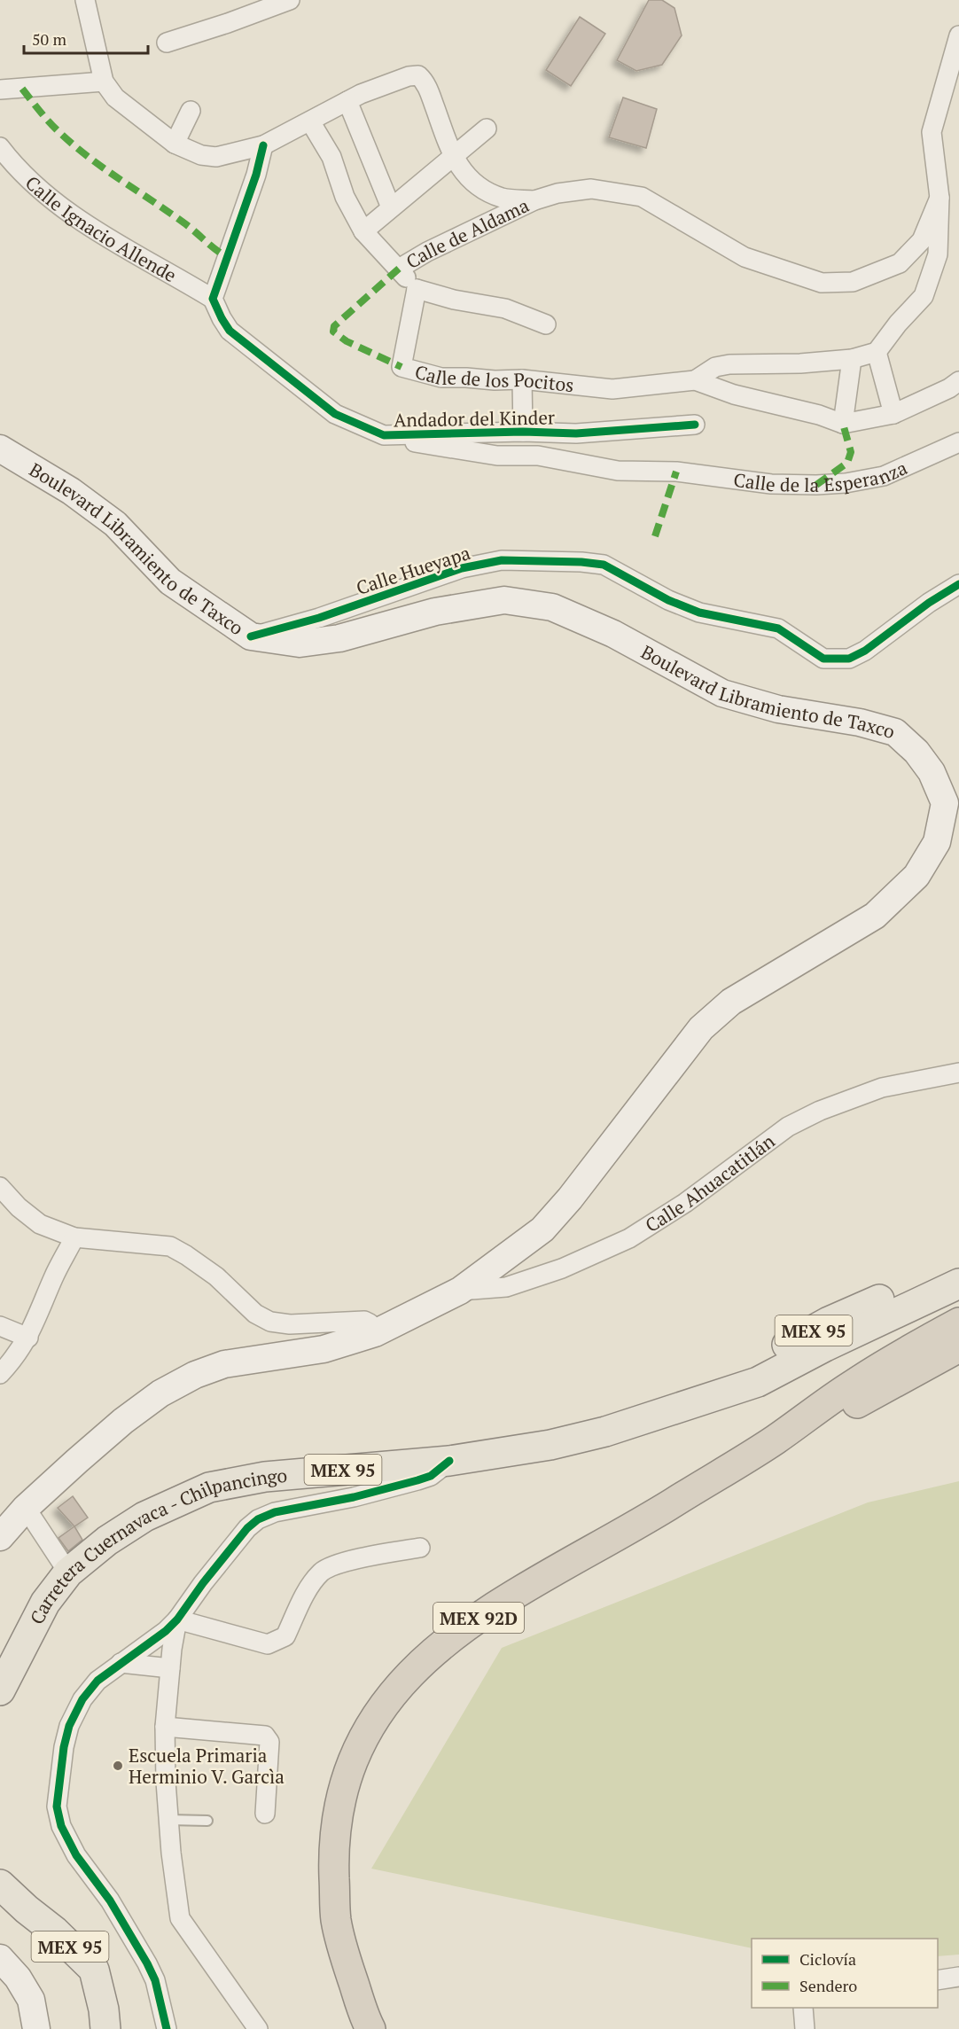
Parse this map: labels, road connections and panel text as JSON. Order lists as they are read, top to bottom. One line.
{"streets":{"highway":["MEX 92D"],"main road":["Boulevard Libramiento de Taxco","MEX 95","Carretera Cuernavaca - Chilpancingo"],"street":["Calle Ignacio Allende","Calle de Aldama","Calle de los Pocitos","Andador del Kinder","Calle de la Esperanza","Calle Hueyapa","Calle Ahuacatitlán"]},"crossings":[["Calle Ignacio Allende","Andador del Kinder"],["Andador del Kinder","Calle de la Esperanza"],["Boulevard Libramiento de Taxco","Calle Hueyapa"],["Boulevard Libramiento de Taxco","Calle Ahuacatitlán"]],"places":["Escuela Primaria Herminio V. Garcìa"],"legend":["Ciclovía","Sendero"],"scale_bar":"50 m"}
